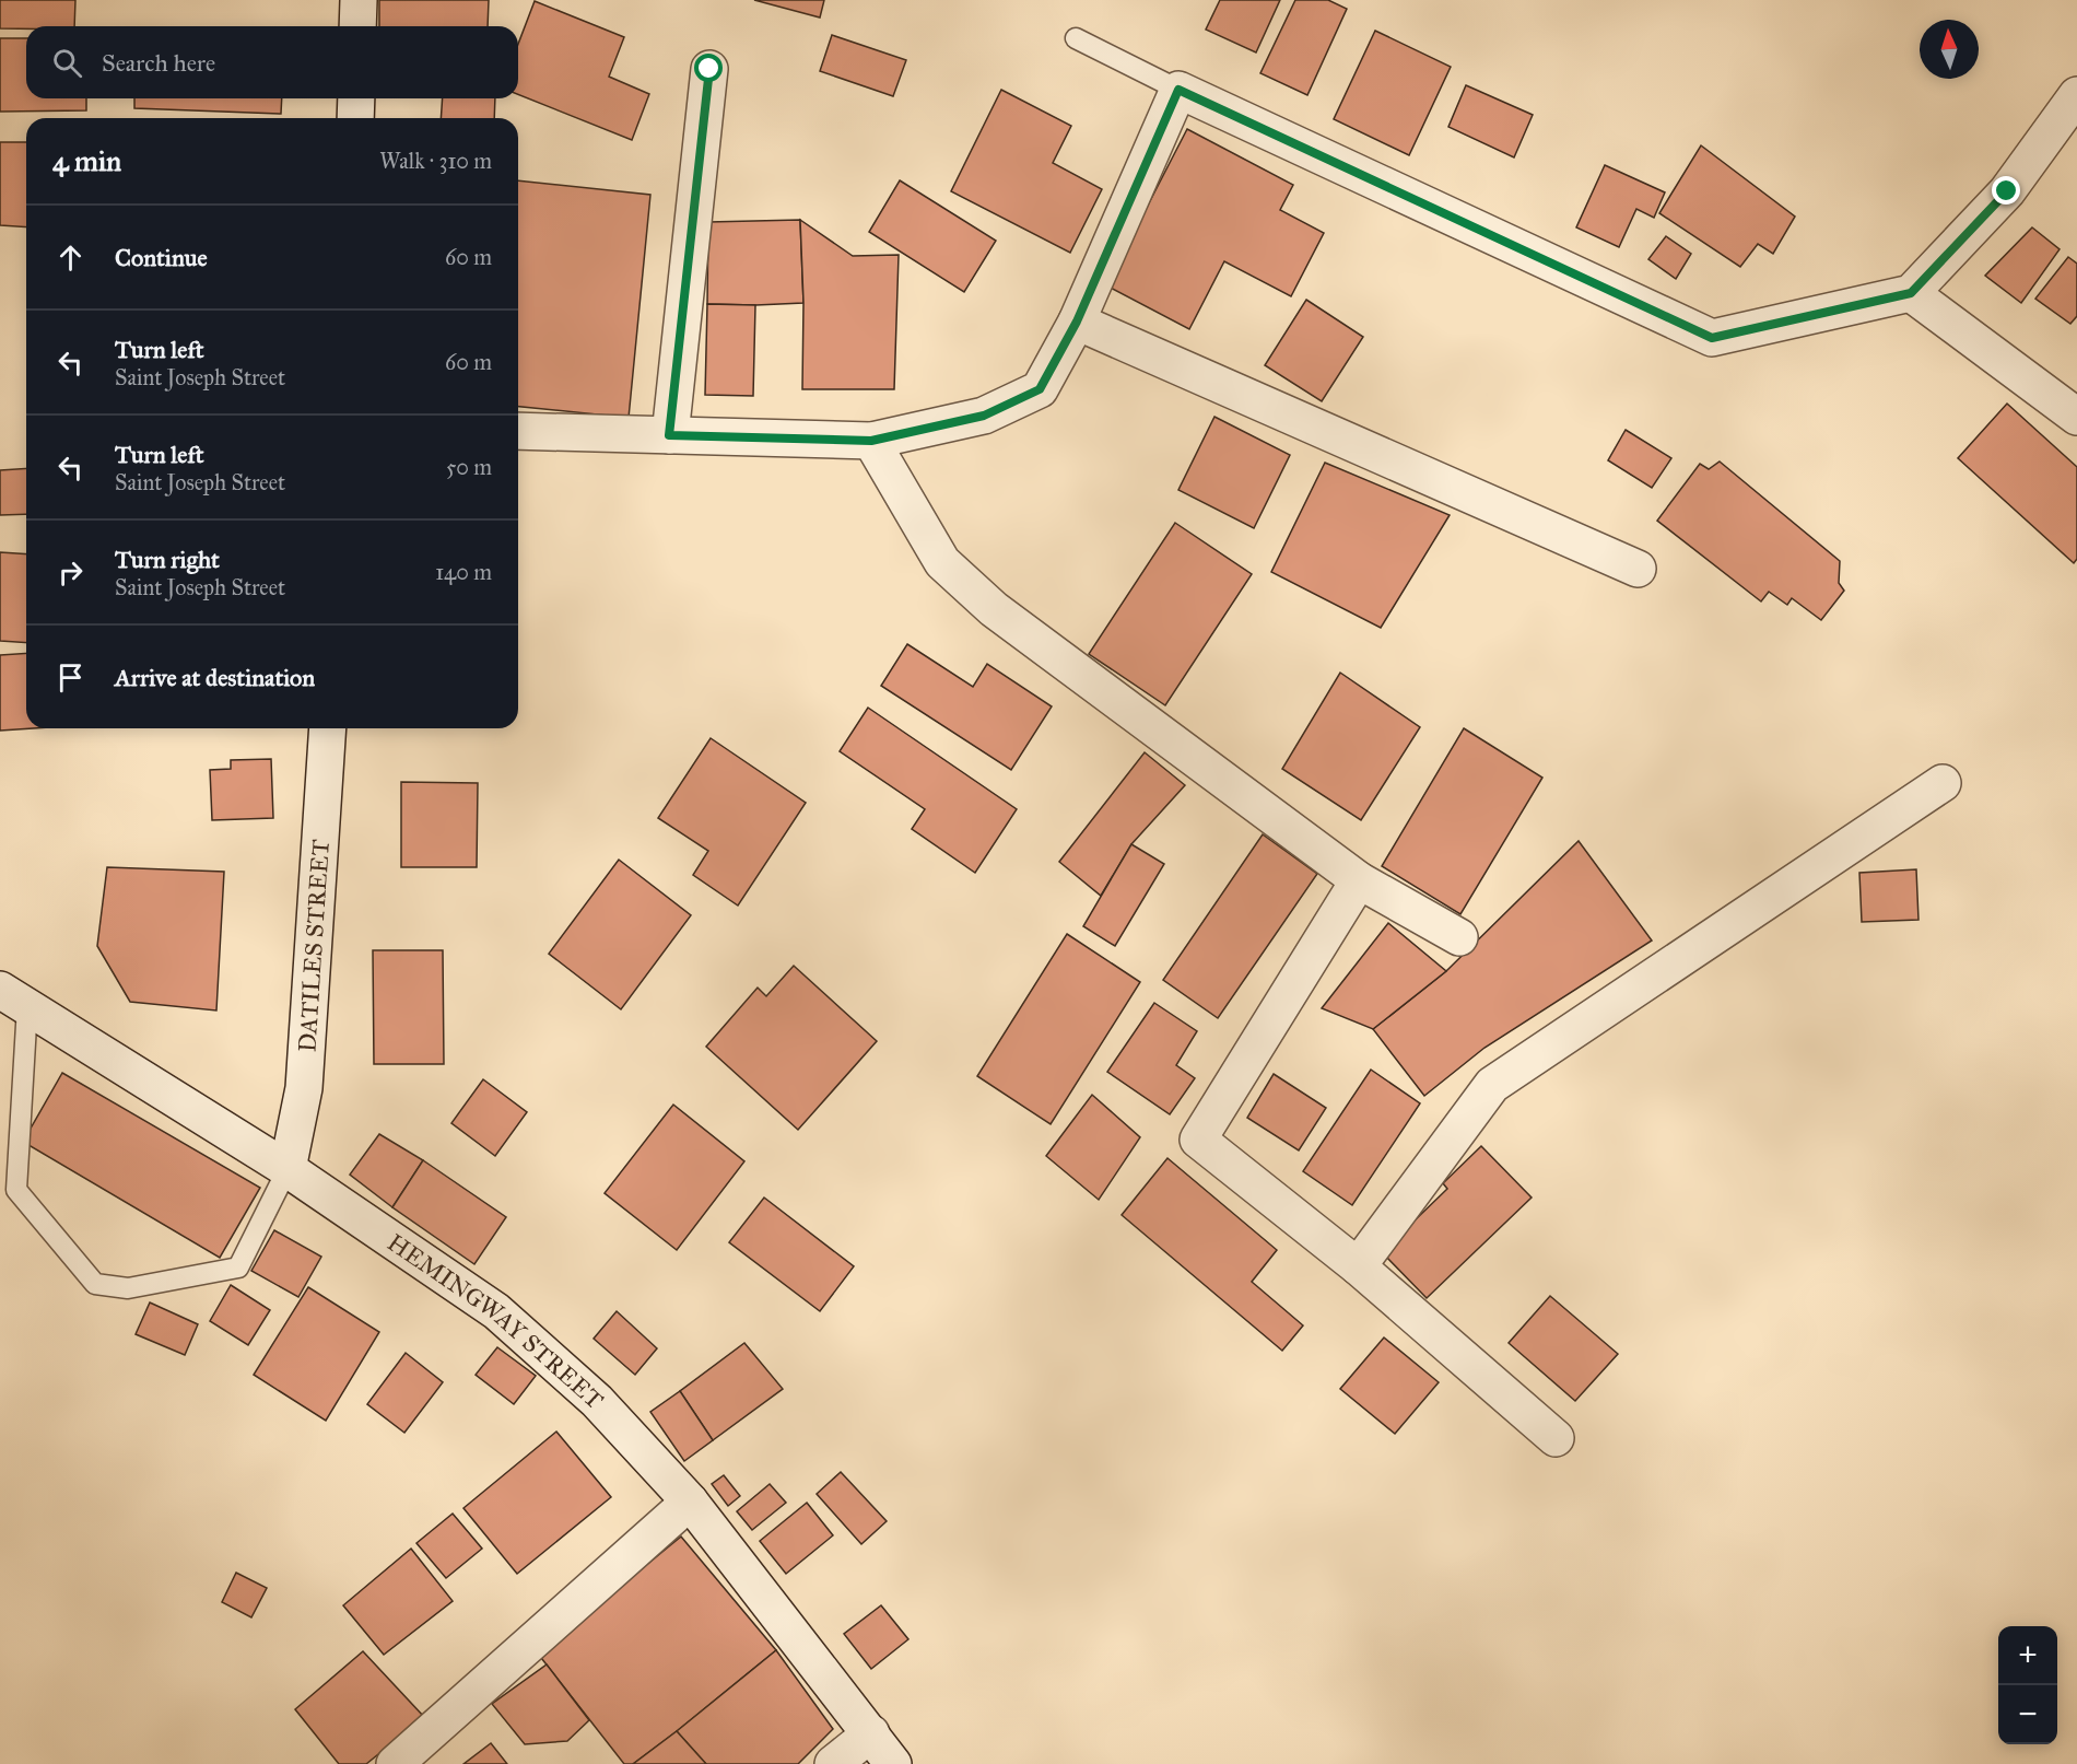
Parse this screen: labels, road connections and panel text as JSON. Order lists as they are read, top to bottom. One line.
{"streets":{"street":["DATILES STREET","HEMINGWAY STREET"]},"crossings":[["DATILES STREET","HEMINGWAY STREET"]],"north":"top","page":{"search":"Search here","heading":["4 min","Walk · 310 m"],"list":[["Continue","60 m"],["Turn left","Saint Joseph Street","60 m"],["Turn left","Saint Joseph Street","50 m"],["Turn right","Saint Joseph Street","140 m"],"Arrive at destination"],"map_buttons":["+","−"]}}
